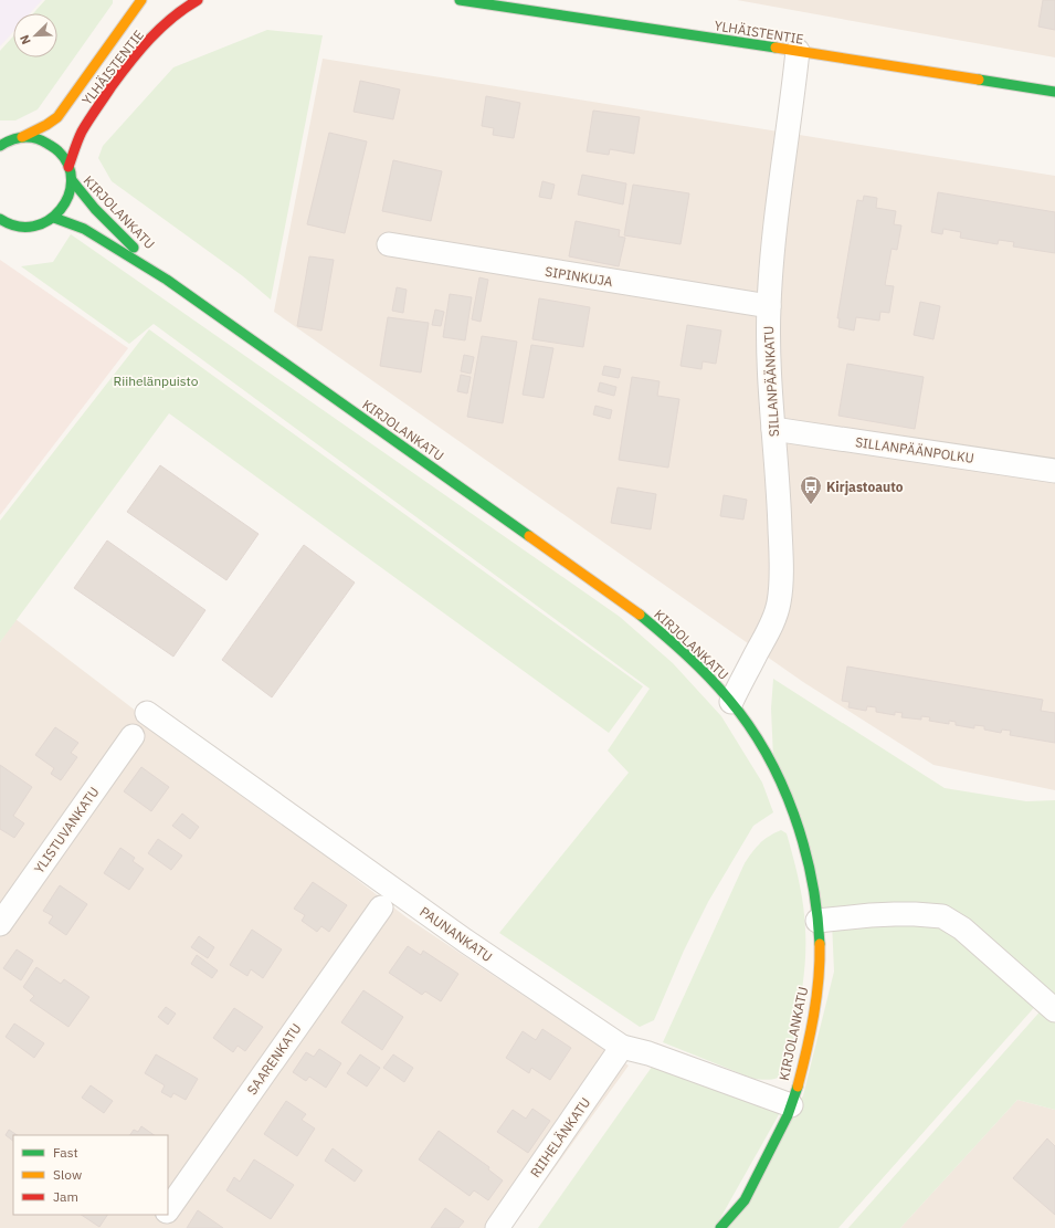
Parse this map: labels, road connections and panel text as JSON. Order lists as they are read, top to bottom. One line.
{"streets":{"main road":["YLHÄISTENTIE","KIRJOLANKATU"],"street":["SIPINKUJA","SILLANPÄÄNKATU","SILLANPÄÄNPOLKU","YLISTUVANKATU","PAUNANKATU","SAARENKATU","RIIHELÄNKATU"]},"crossings":[["YLHÄISTENTIE","SILLANPÄÄNKATU"],["KIRJOLANKATU","SILLANPÄÄNKATU"],["KIRJOLANKATU","PAUNANKATU"],["SIPINKUJA","SILLANPÄÄNKATU"],["SILLANPÄÄNKATU","SILLANPÄÄNPOLKU"],["PAUNANKATU","RIIHELÄNKATU"]],"parks":["Riihelänpuisto"],"places":{"bus stop":["Kirjastoauto"]},"legend":["Fast","Slow","Jam"],"north":"bottom left"}
